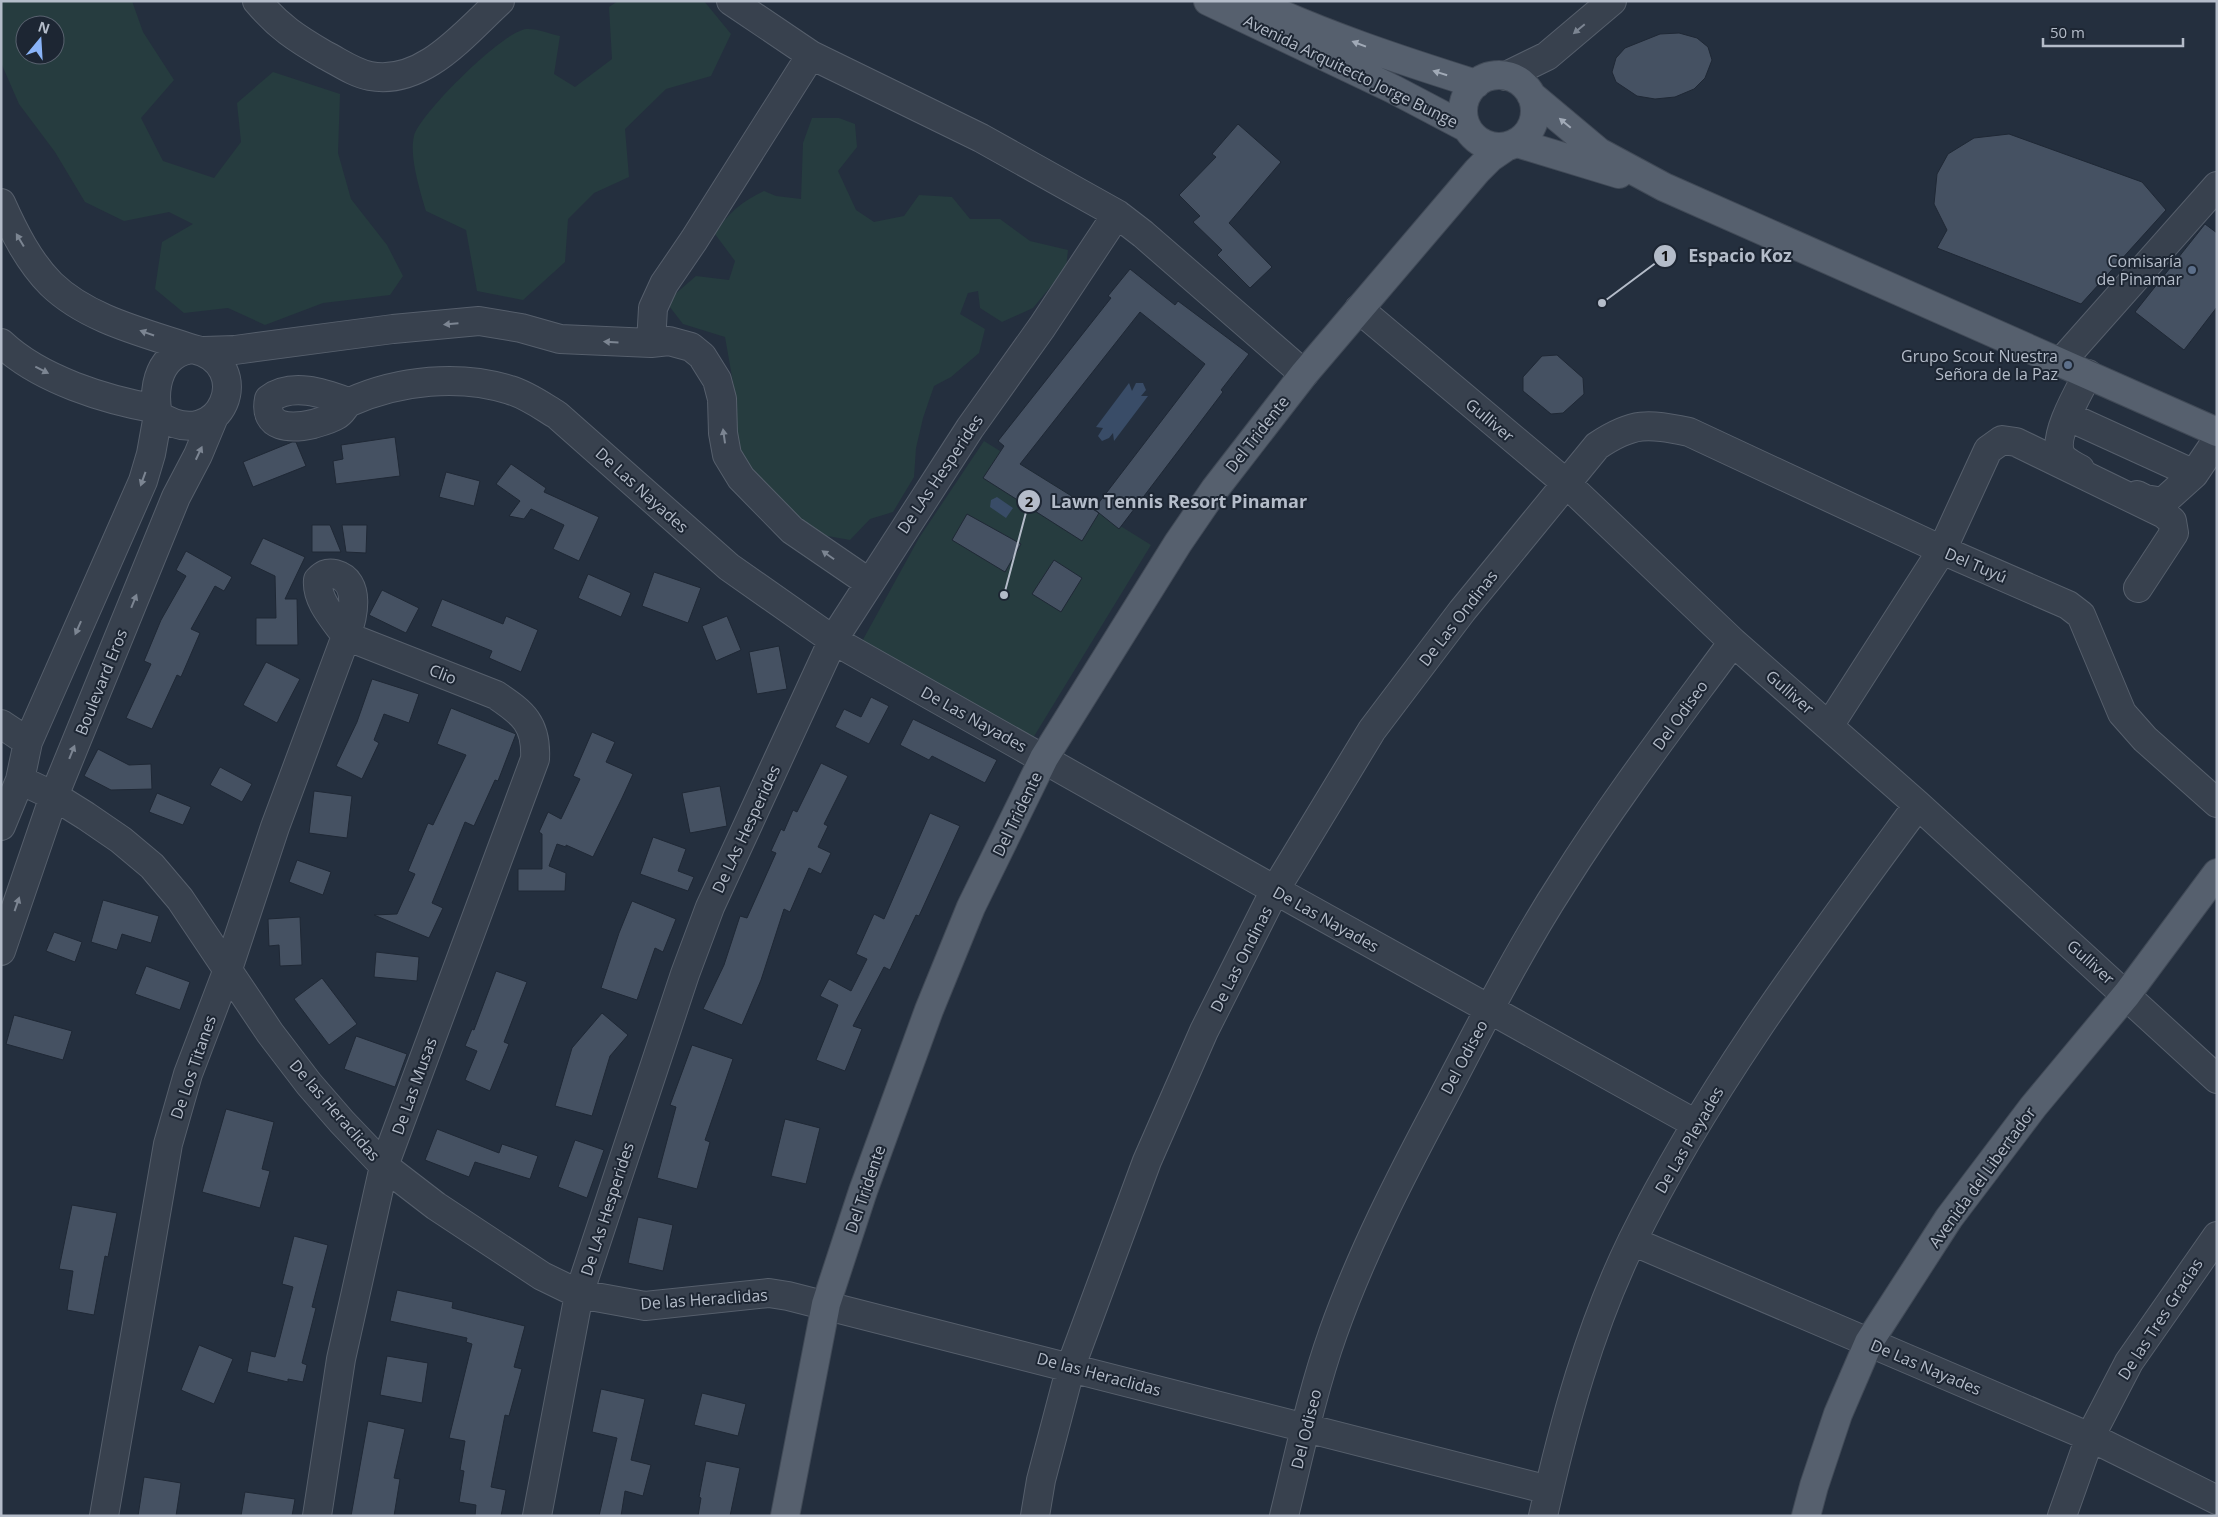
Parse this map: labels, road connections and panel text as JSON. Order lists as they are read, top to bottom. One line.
{"streets":{"main road":["Avenida Arquitecto Jorge Bunge","Del Tridente","Avenida del Libertador"],"street":["Gulliver","De LAs Hesperides","De Las Nayades","Del Tuyú","De Las Ondinas","Clio","Boulevard Eros","Del Odiseo","De Los Titanes","De Las Musas","De las Heraclidas","De Las Pleyades","De las Tres Gracias"]},"crossings":[["Avenida Arquitecto Jorge Bunge","Del Tridente"],["Gulliver","Del Tridente"],["Gulliver","De Las Ondinas"],["Gulliver","Del Odiseo"],["Gulliver","De Las Pleyades"],["Gulliver","Avenida del Libertador"],["Del Tridente","De Las Nayades"],["Del Tridente","De las Heraclidas"],["De LAs Hesperides","De Las Nayades"],["De LAs Hesperides","De las Heraclidas"],["De Las Nayades","De Las Ondinas"],["De Las Nayades","Del Odiseo"],["De Las Nayades","De Las Pleyades"],["De Las Nayades","Avenida del Libertador"],["De Las Nayades","De las Tres Gracias"],["Del Tuyú","De Las Ondinas"],["De Las Ondinas","De las Heraclidas"],["Clio","De Los Titanes"],["Clio","De Las Musas"],["Boulevard Eros","De las Heraclidas"],["Del Odiseo","De las Heraclidas"],["De Los Titanes","De las Heraclidas"],["De Las Musas","De las Heraclidas"],["De las Heraclidas","De Las Pleyades"]],"places":["Comisaría de Pinamar","Espacio Koz","Grupo Scout Nuestra Señora de la Paz","Lawn Tennis Resort Pinamar"],"scale_bar":"50 m","north":"top"}
